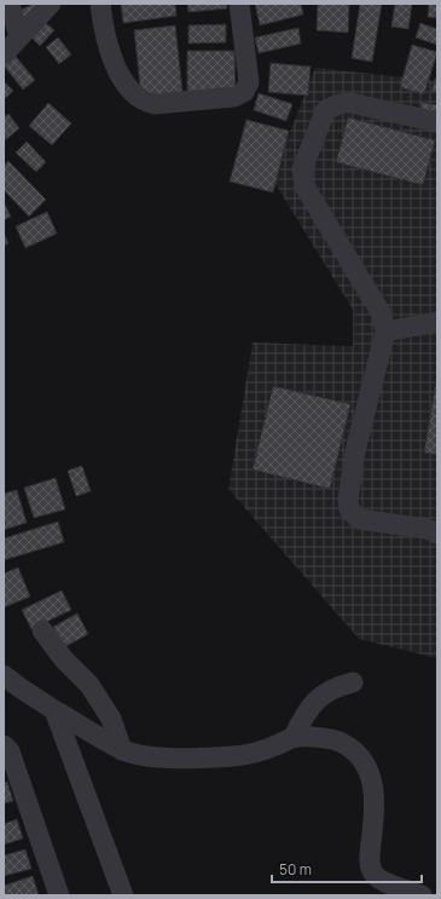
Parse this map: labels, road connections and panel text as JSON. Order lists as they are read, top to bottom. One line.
{"scale_bar":"50 m"}
